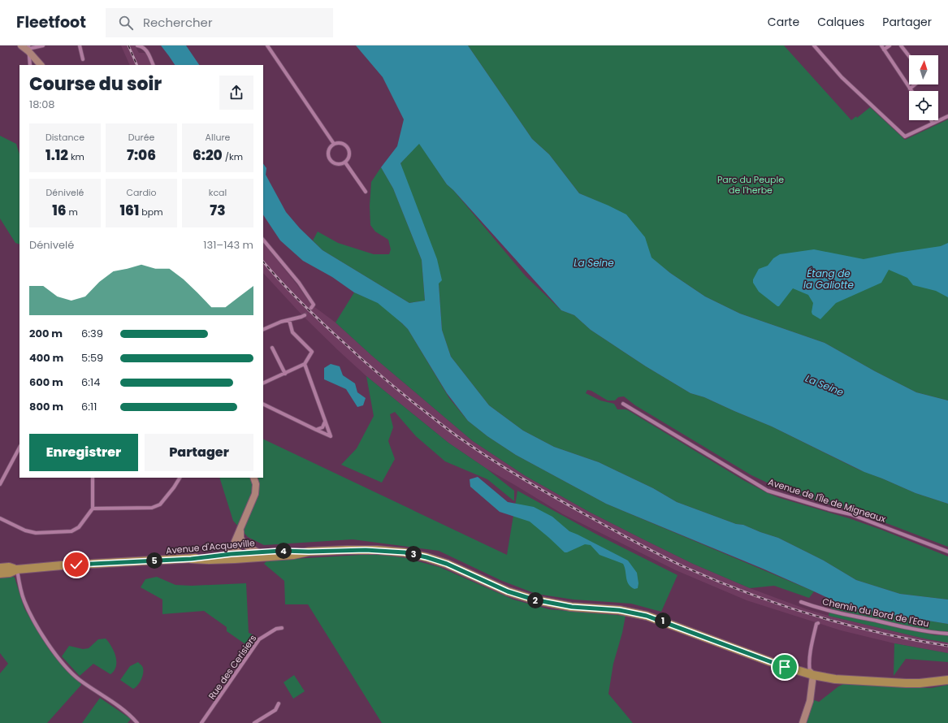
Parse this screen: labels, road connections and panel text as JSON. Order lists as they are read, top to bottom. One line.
{"streets":{"main road":["Avenue d'Acqueville"],"street":["Avenue de l'Île de Migneaux","Chemin du Bord de l'Eau","Rue des Cerisiers"]},"water":["La Seine","Étang de la Galiotte"],"parks":["Parc du Peuple de l'herbe"],"north":"top","page":{"header":"Fleetfoot","search":"Rechercher","nav":["Carte","Calques","Partager"],"heading":["Course du soir","18:08"],"stats":[["Distance","1.12 km"],["Durée","7:06"],["Allure","6:20 /km"],["Dénivelé","16 m"],["Cardio","161 bpm"],["kcal","73"]],"chart":["Dénivelé","131–143 m"],"list":[{"name":"200 m","note":"6:39"},{"name":"400 m","note":"5:59"},{"name":"600 m","note":"6:14"},{"name":"800 m","note":"6:11"}],"buttons":["Enregistrer","Partager"],"pins":["4","3","5","2","1"]}}
